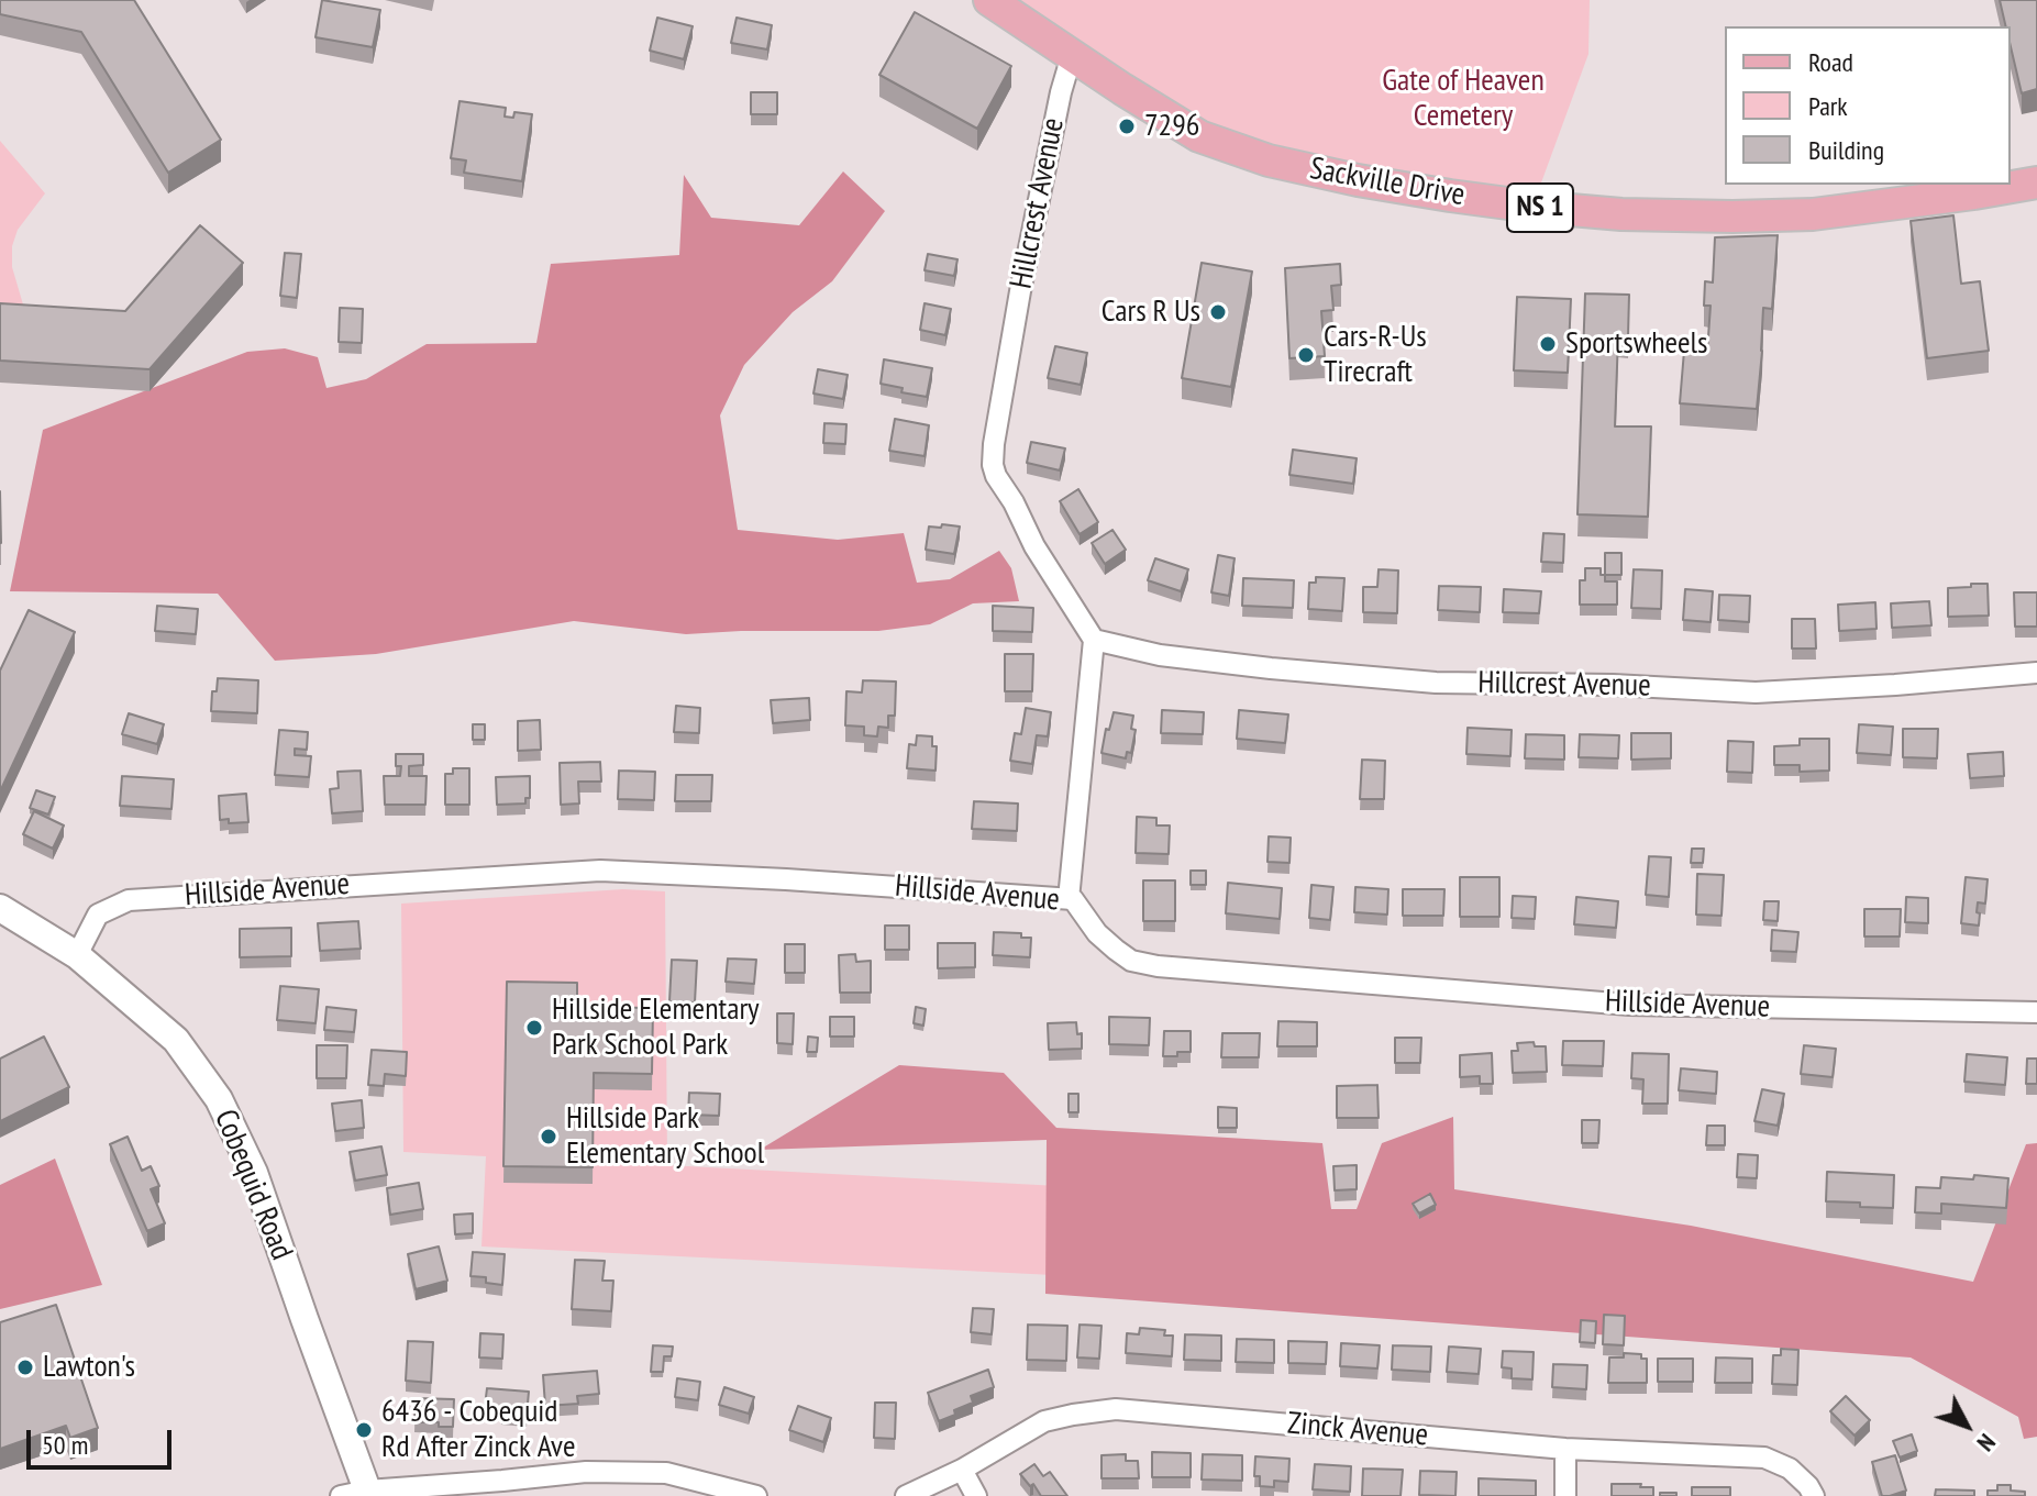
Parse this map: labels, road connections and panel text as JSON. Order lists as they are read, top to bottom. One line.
{"streets":{"main road":["Sackville Drive","NS 1","Cobequid Road"],"street":["Hillcrest Avenue","Hillside Avenue","Zinck Avenue"]},"crossings":[["Sackville Drive","Hillcrest Avenue"],["Hillside Avenue","Cobequid Road"]],"parks":["Gate of Heaven Cemetery"],"places":["7296","Cars R Us","Sportswheels","Cars-R-Us Tirecraft","Hillside Elementary Park School Park","Hillside Park Elementary School","Lawton's","6436 - Cobequid Rd After Zinck Ave"],"legend":["Road","Park","Building"],"scale_bar":"50 m","north":"bottom right"}
